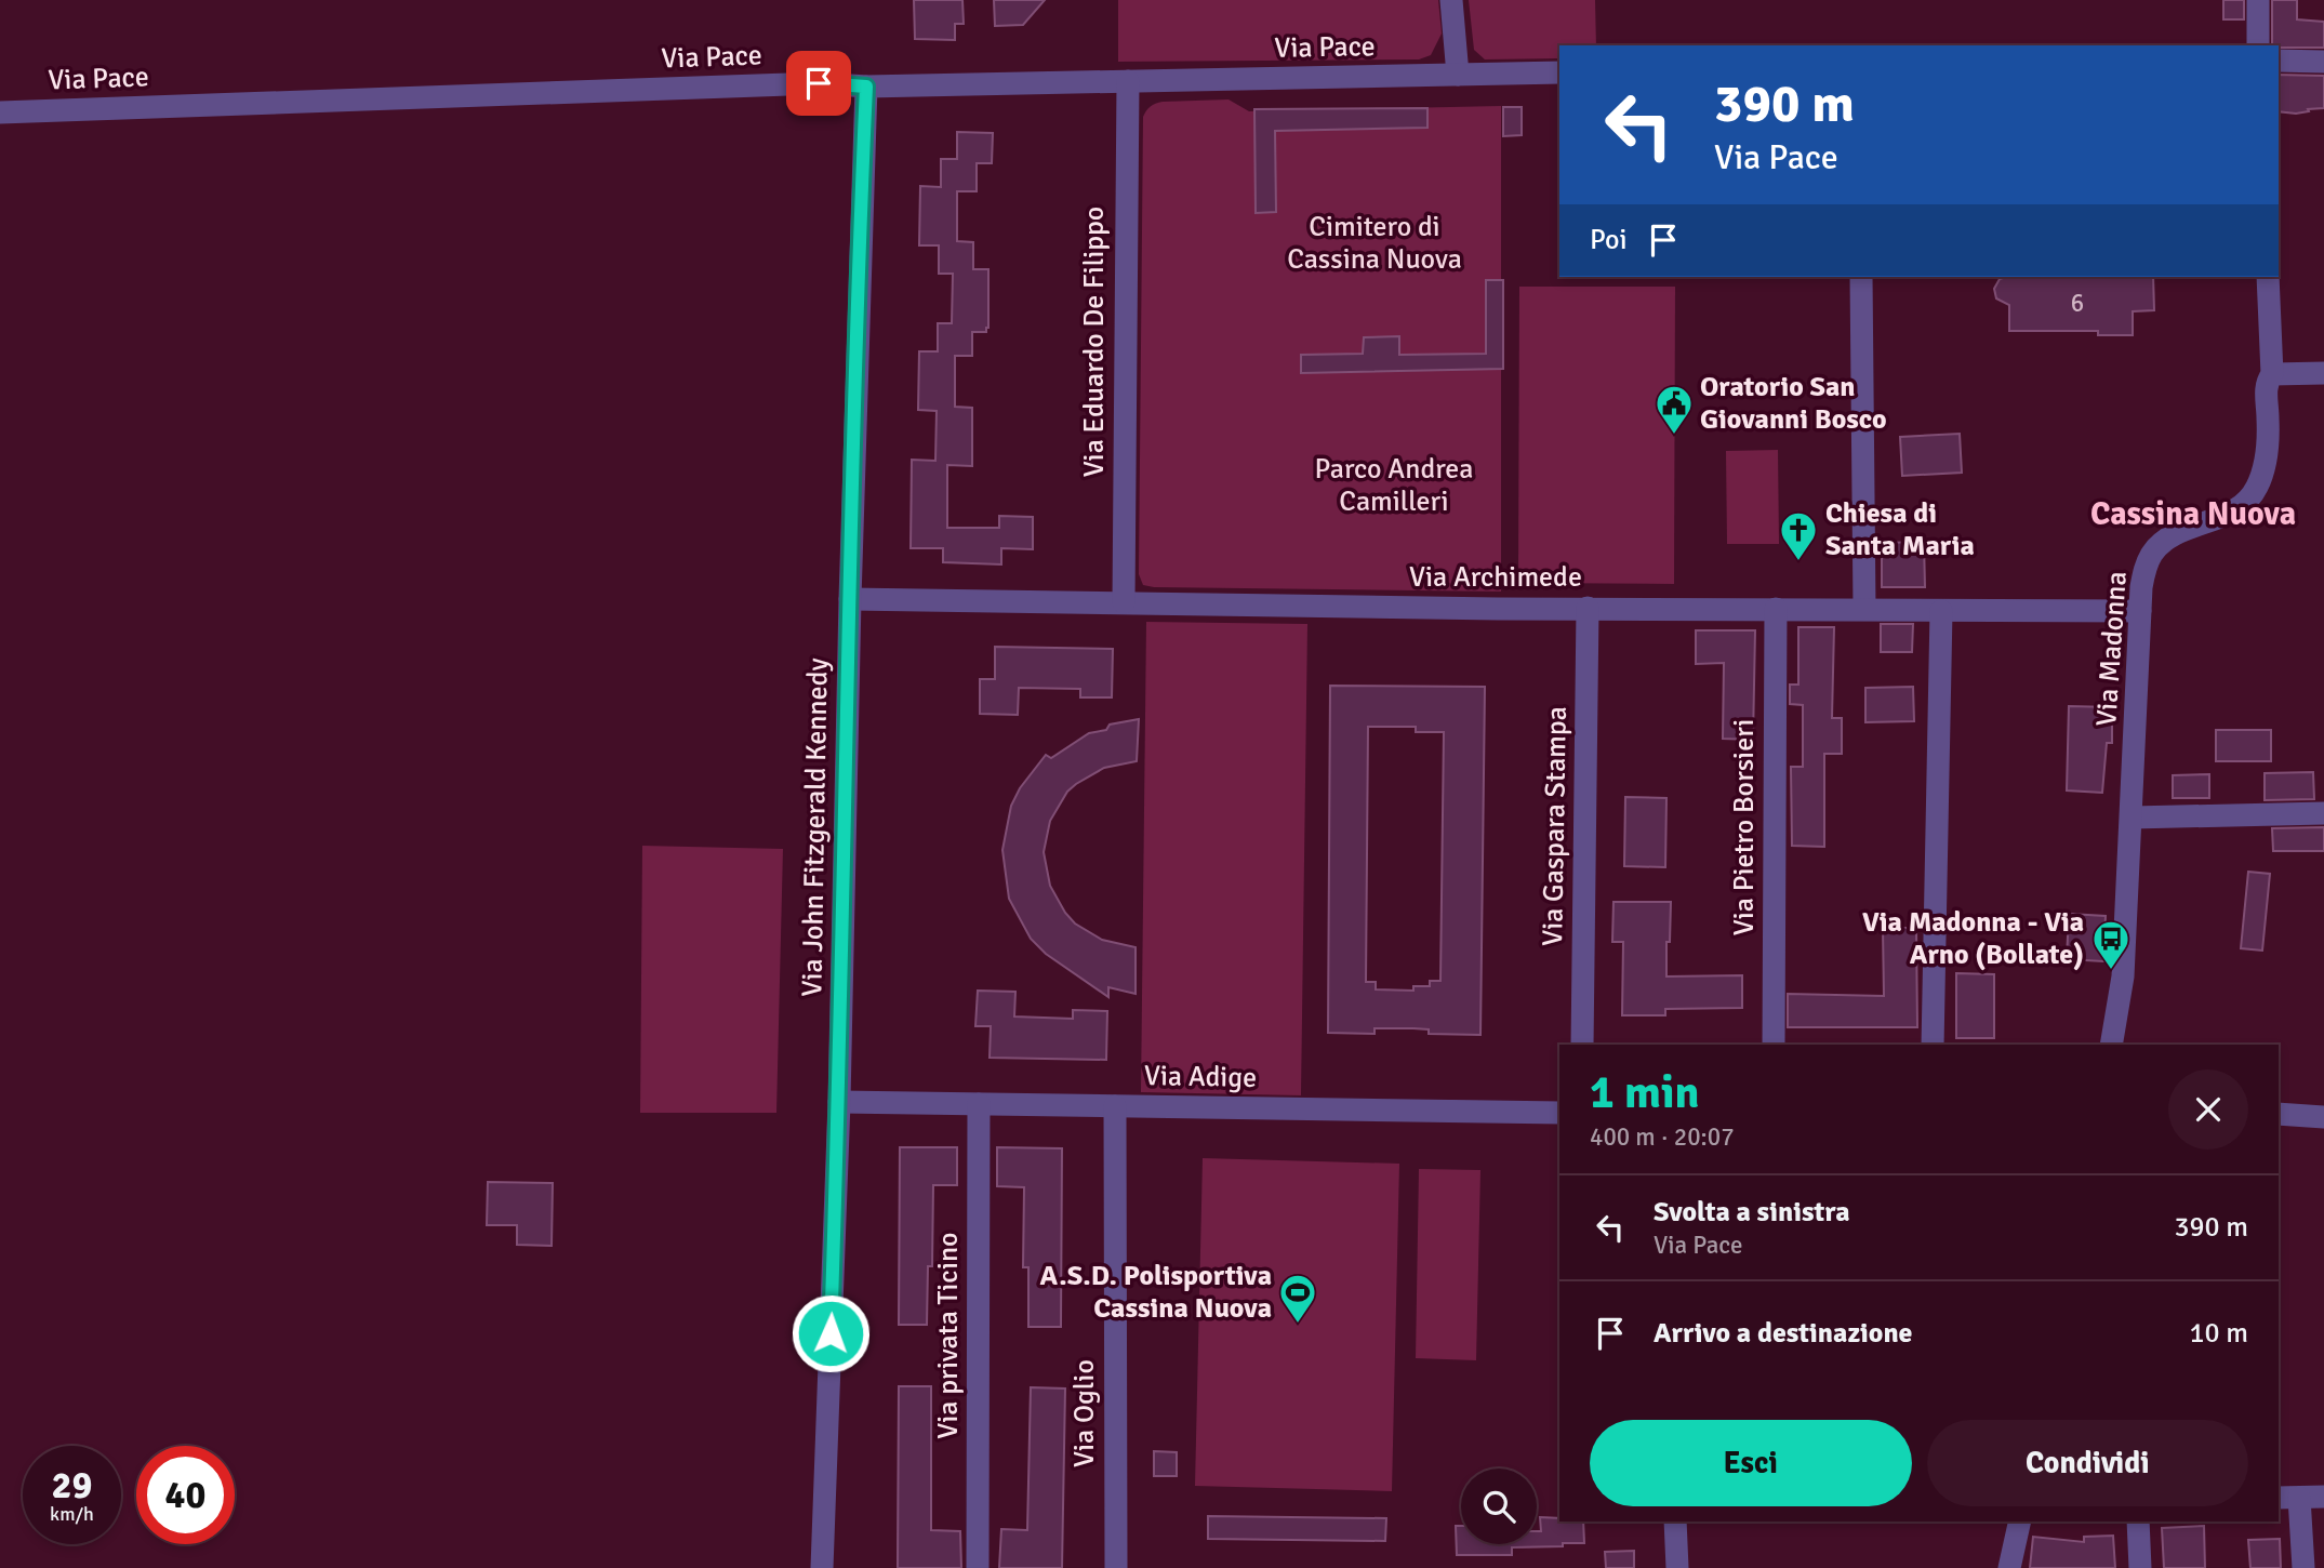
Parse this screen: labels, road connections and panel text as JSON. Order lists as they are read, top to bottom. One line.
{"streets":{"street":["Via Pace","Via Eduardo De Filippo","Via Archimede","Via Madonna","Via Gaspara Stampa","Via John Fitzgerald Kennedy","Via Pietro Borsieri","Via Adige","Via privata Ticino","Via Oglio"]},"crossings":[["Via Pace","Via Eduardo De Filippo"],["Via Pace","Via John Fitzgerald Kennedy"],["Via Eduardo De Filippo","Via Archimede"],["Via Archimede","Via Madonna"],["Via Archimede","Via Gaspara Stampa"],["Via Archimede","Via John Fitzgerald Kennedy"],["Via Archimede","Via Pietro Borsieri"],["Via John Fitzgerald Kennedy","Via Adige"],["Via Adige","Via privata Ticino"],["Via Adige","Via Oglio"]],"districts":["Cassina Nuova"],"parks":["Cimitero di Cassina Nuova","Parco Andrea Camilleri"],"places":{"public building":["Oratorio San Giovanni Bosco"],"church":["Chiesa di Santa Maria"],"bus stop":["Via Madonna - Via Arno (Bollate)"],"sports":["A.S.D. Polisportiva Cassina Nuova"]},"house_numbers":["6"],"page":{"turn":["390 m","Via Pace"],"then":"Poi","heading":["1 min","400 m · 20:07"],"list":[{"name":"Svolta a sinistra","note":"Via Pace","value":"390 m"},{"name":"Arrivo a destinazione","value":"10 m"}],"buttons":["Esci","Condividi"],"speed":"29 km/h","limit":"40"}}
